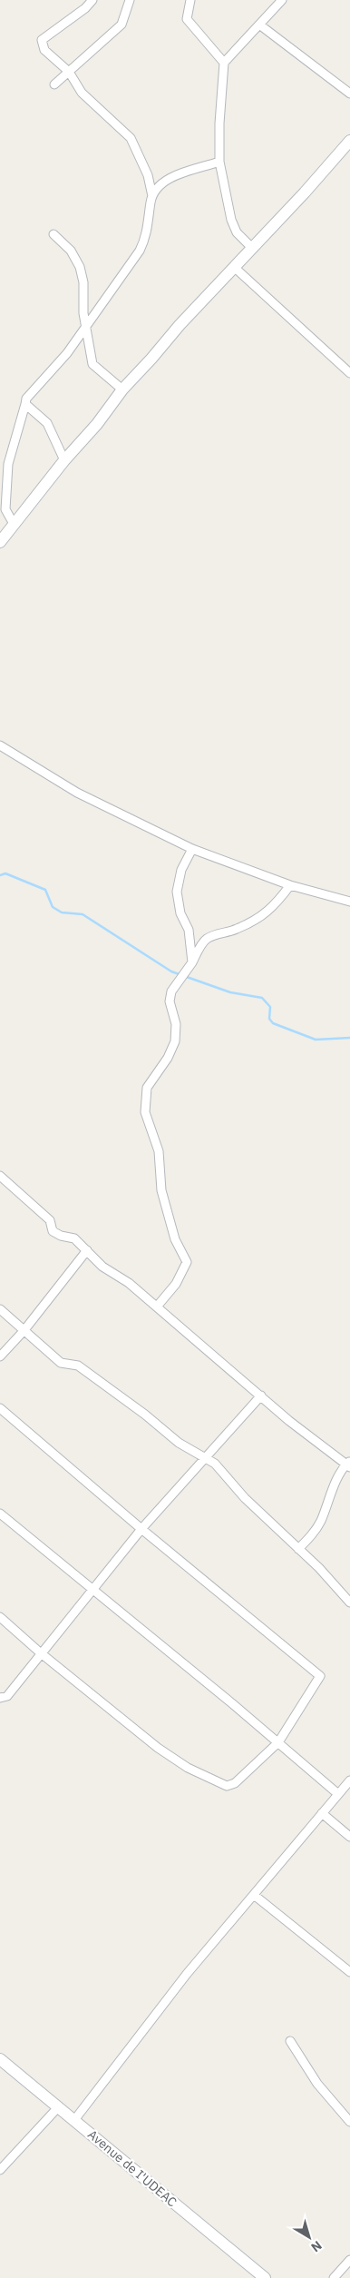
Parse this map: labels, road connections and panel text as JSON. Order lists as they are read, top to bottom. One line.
{"streets":{"street":["Avenue de I'UDEAC"]},"north":"bottom right"}
